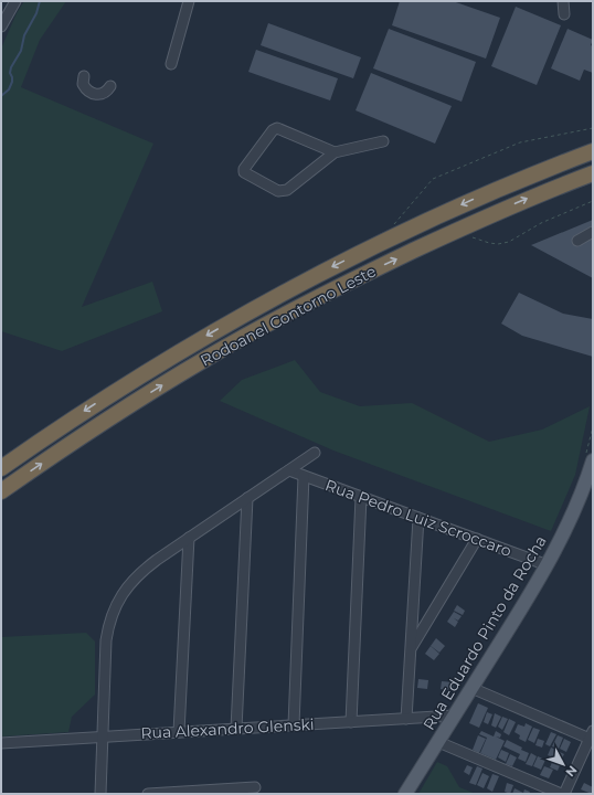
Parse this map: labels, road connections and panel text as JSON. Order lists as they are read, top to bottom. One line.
{"streets":{"highway":["Rodoanel Contorno Leste"],"main road":["Rua Eduardo Pinto da Rocha"],"street":["Rua Pedro Luiz Scroccaro","Rua Alexandro Glenski"]},"crossings":[["Rua Pedro Luiz Scroccaro","Rua Eduardo Pinto da Rocha"],["Rua Eduardo Pinto da Rocha","Rua Alexandro Glenski"]],"north":"bottom right"}
